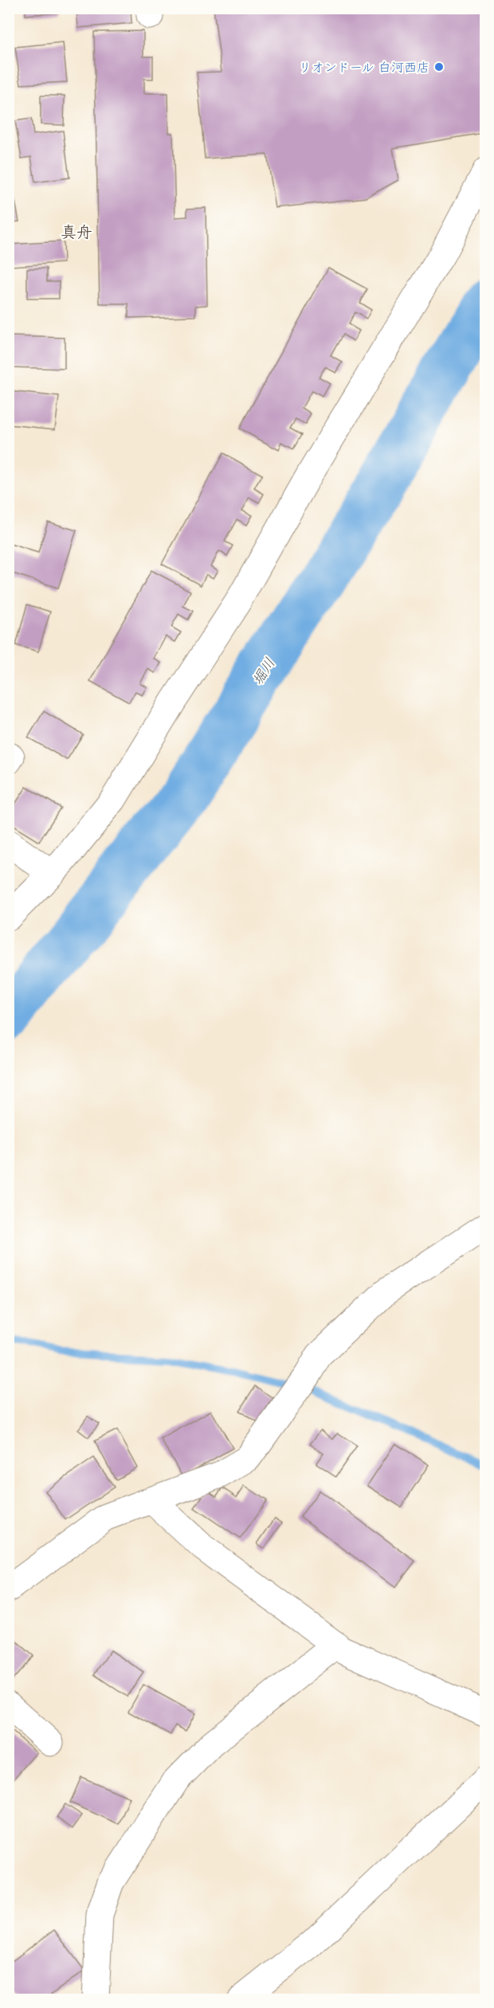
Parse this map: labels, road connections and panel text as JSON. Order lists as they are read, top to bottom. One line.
{"districts":["真舟"],"water":["堀川"],"places":["リオンドール 白河西店"]}
